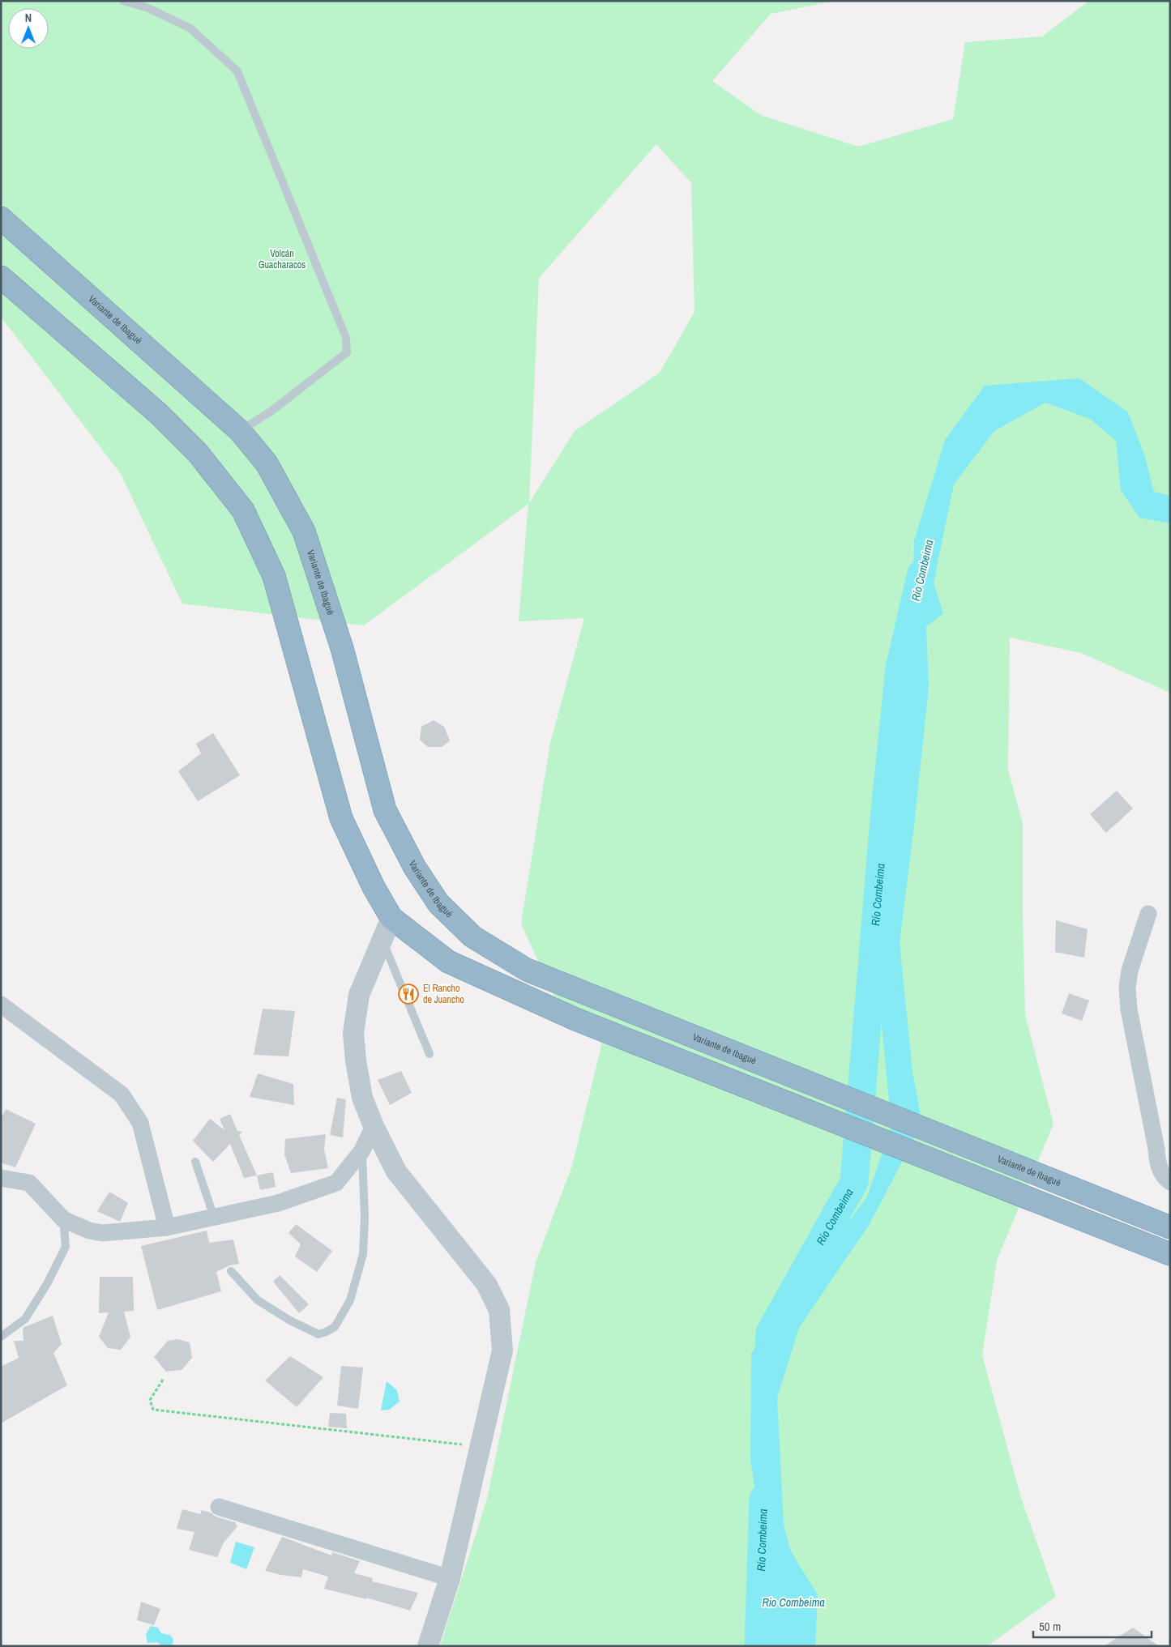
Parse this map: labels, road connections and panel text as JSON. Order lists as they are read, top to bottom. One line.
{"streets":{"highway":["Variante de Ibagué"]},"water":["Río Combeima","Rio Combeima"],"parks":["Volcán Guacharacos"],"places":{"restaurant":["El Rancho de Juancho"]},"scale_bar":"50 m","north":"top"}
